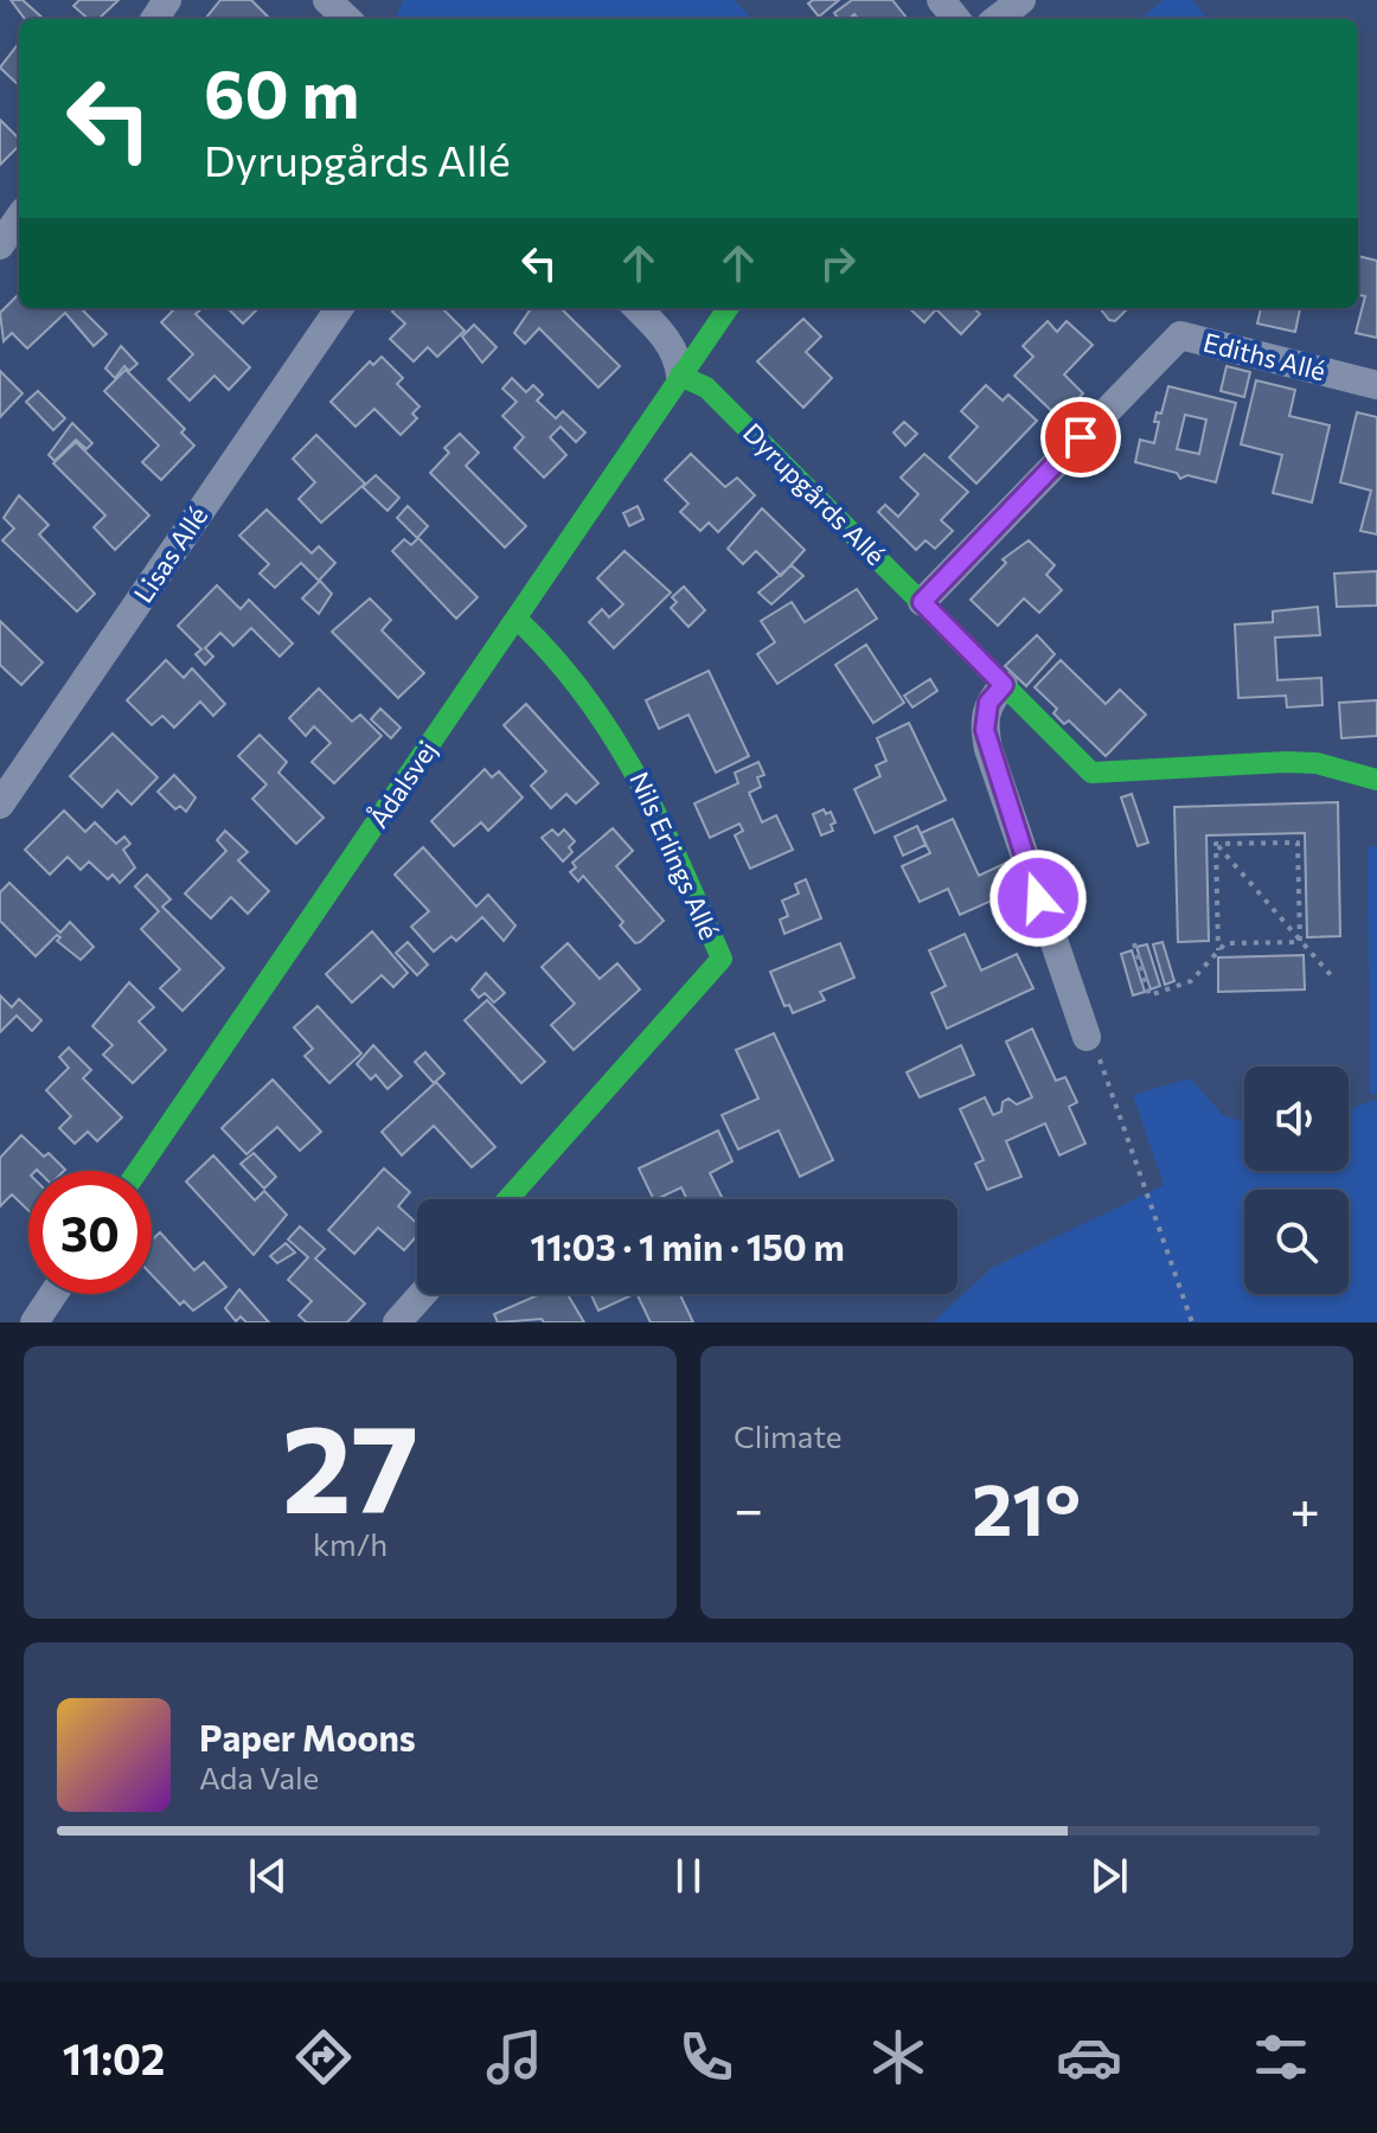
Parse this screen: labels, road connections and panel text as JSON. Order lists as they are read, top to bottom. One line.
{"streets":{"street":["Ediths Allé","Dyrupgårds Allé","Lisas Allé","Ådalsvej","Nils Erlings Allé"]},"crossings":[["Ediths Allé","Dyrupgårds Allé"],["Dyrupgårds Allé","Ådalsvej"],["Ådalsvej","Nils Erlings Allé"]],"page":{"turn":["60 m","Dyrupgårds Allé"],"limit":"30","trip":"11:03 · 1 min · 150 m","tile":[["27","km/h"],"Climate"],"heat":["−","21°","+"],"song":["Paper Moons","Ada Vale"],"tabs":"11:02"}}
